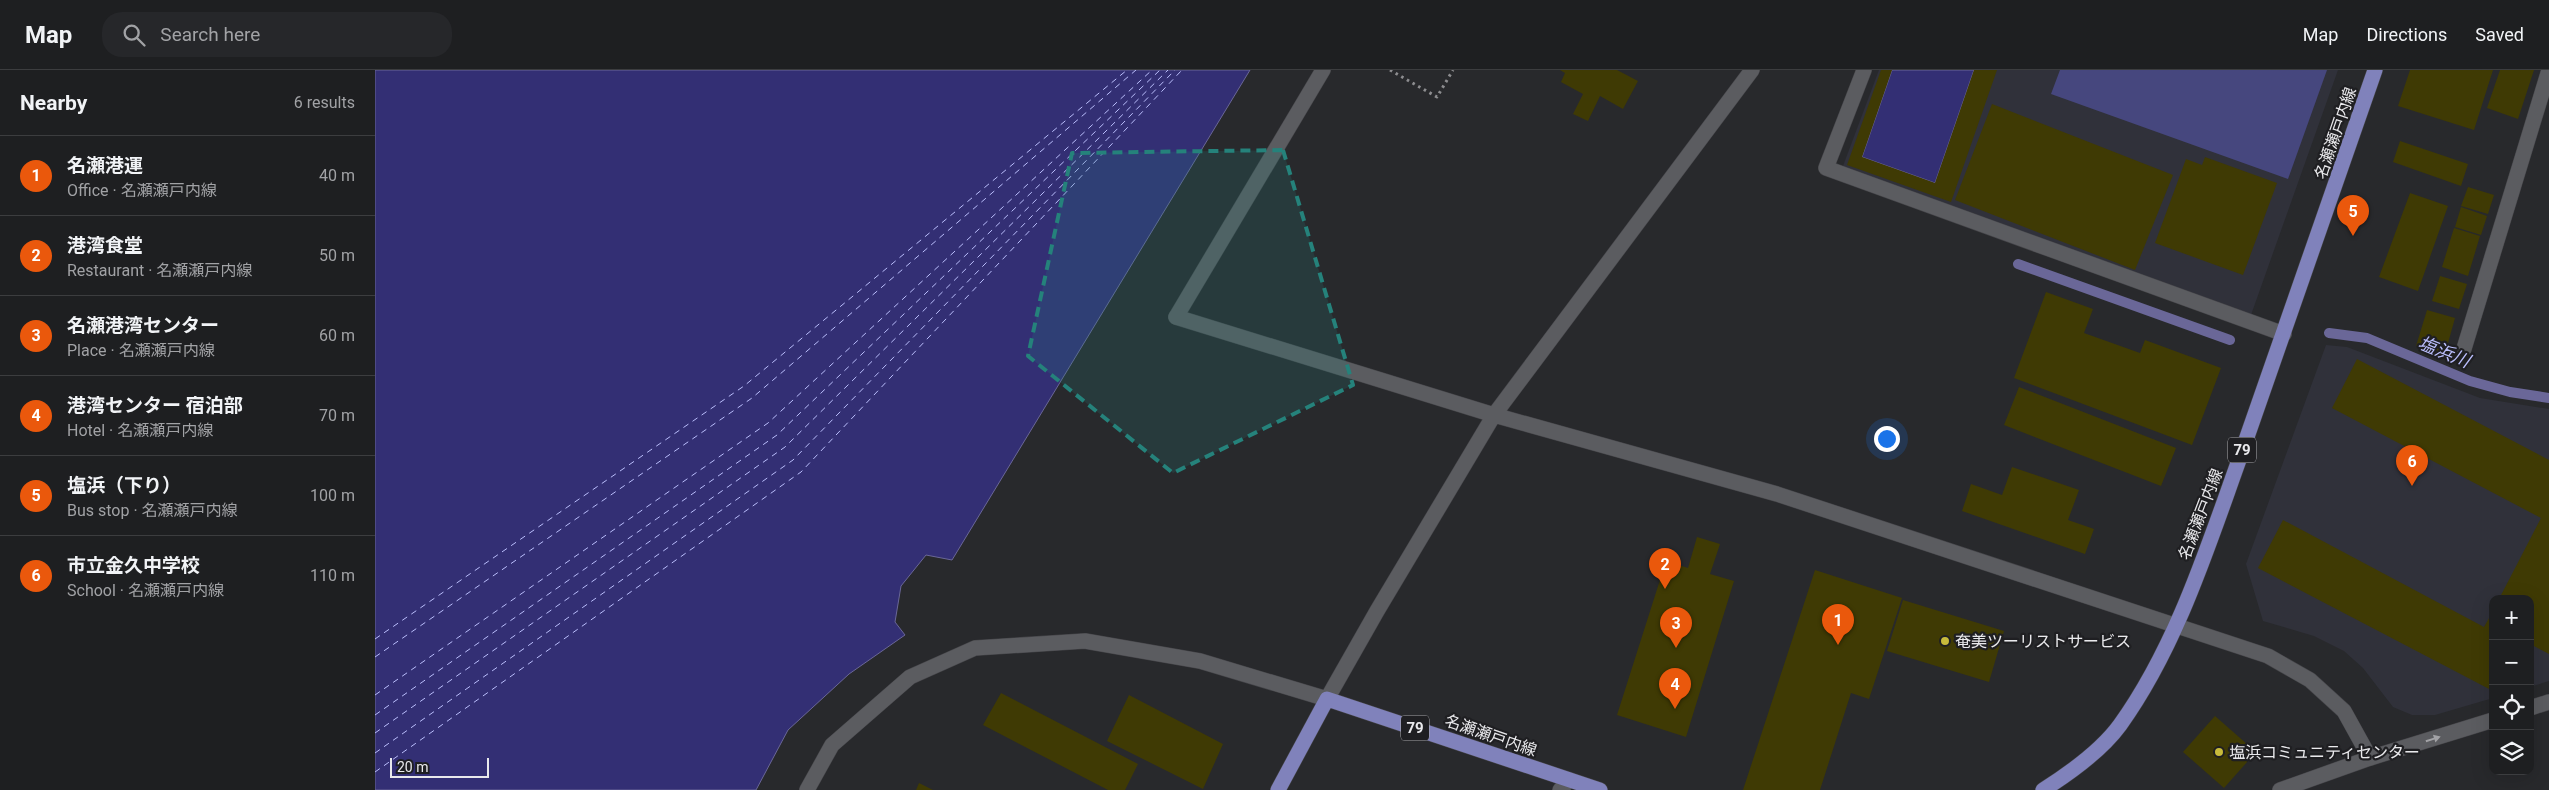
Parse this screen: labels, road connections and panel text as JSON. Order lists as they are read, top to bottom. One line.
{"streets":{"main road":["名瀬瀬戸内線","79"]},"water":["塩浜川"],"places":["奄美ツーリストサービス","塩浜コミュニティセンター"],"scale_bar":"20 m","page":{"header":"Map","search":"Search here","nav":["Map","Directions","Saved"],"heading":["Nearby","6 results"],"list":[{"mark":"1","name":"名瀬港運","note":"Office · 名瀬瀬戸内線","value":"40 m"},{"mark":"2","name":"港湾食堂","note":"Restaurant · 名瀬瀬戸内線","value":"50 m"},{"mark":"3","name":"名瀬港湾センター","note":"Place · 名瀬瀬戸内線","value":"60 m"},{"mark":"4","name":"港湾センター 宿泊部","note":"Hotel · 名瀬瀬戸内線","value":"70 m"},{"mark":"5","name":"塩浜（下り）","note":"Bus stop · 名瀬瀬戸内線","value":"100 m"},{"mark":"6","name":"市立金久中学校","note":"School · 名瀬瀬戸内線","value":"110 m"}],"pins":["5","6","2","1","3","4"],"map_buttons":["+","−"],"scale":"20 m"}}
